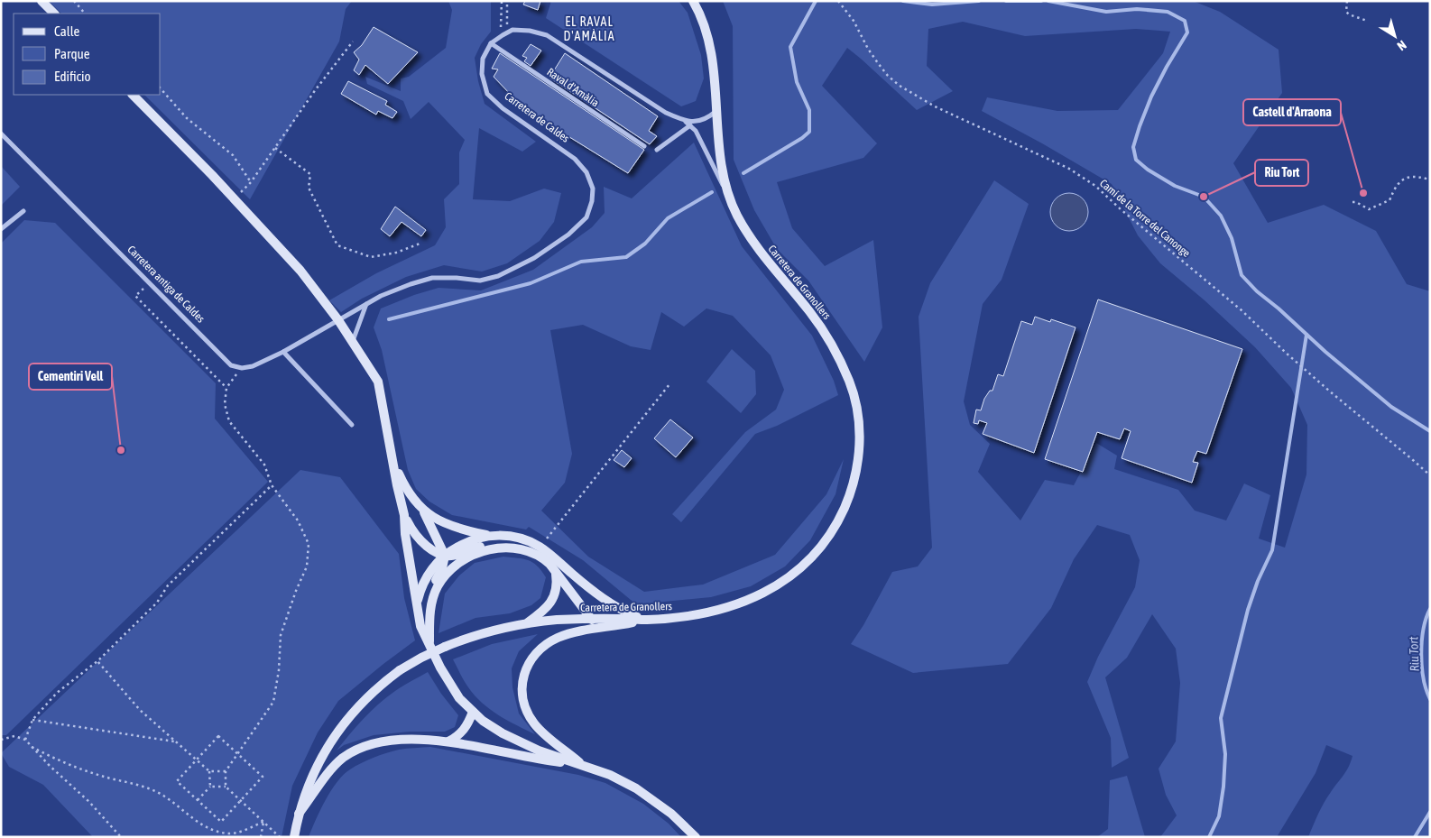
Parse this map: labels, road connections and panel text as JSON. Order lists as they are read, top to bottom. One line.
{"streets":{"main road":["Carretera de Granollers"],"street":["Raval d'Amàlia","Carretera de Caldes","Carretera antiga de Caldes"],"path":["Camí de la Torre del Canonge"]},"crossings":[["Raval d'Amàlia","Carretera de Caldes"]],"districts":["EL RAVAL D'AMÀLIA"],"water":["Riu Tort"],"places":["Castell d'Arraona","Riu Tort","Cementiri Vell"],"legend":["Calle","Parque","Edificio"],"north":"bottom right"}
